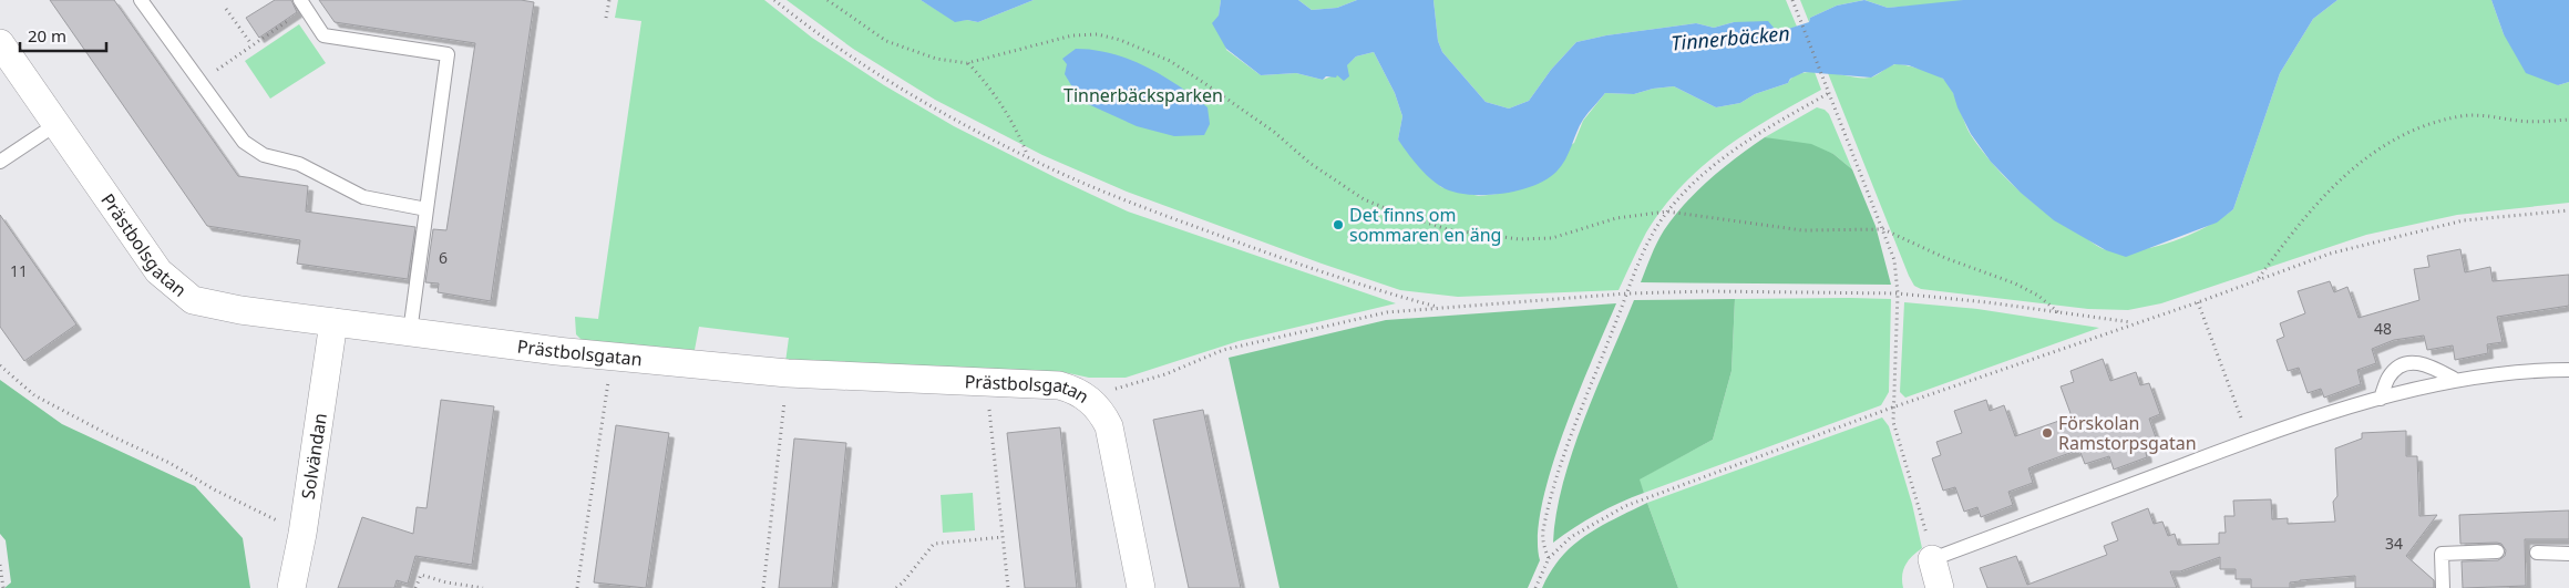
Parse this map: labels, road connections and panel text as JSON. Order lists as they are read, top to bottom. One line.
{"streets":{"street":["Prästbolsgatan","Solvändan"]},"crossings":[["Prästbolsgatan","Solvändan"]],"water":["Tinnerbäcken"],"parks":["Tinnerbäcksparken"],"places":["Det finns om sommaren en äng","Förskolan Ramstorpsgatan"],"house_numbers":["6","11","48","34"],"scale_bar":"20 m"}
